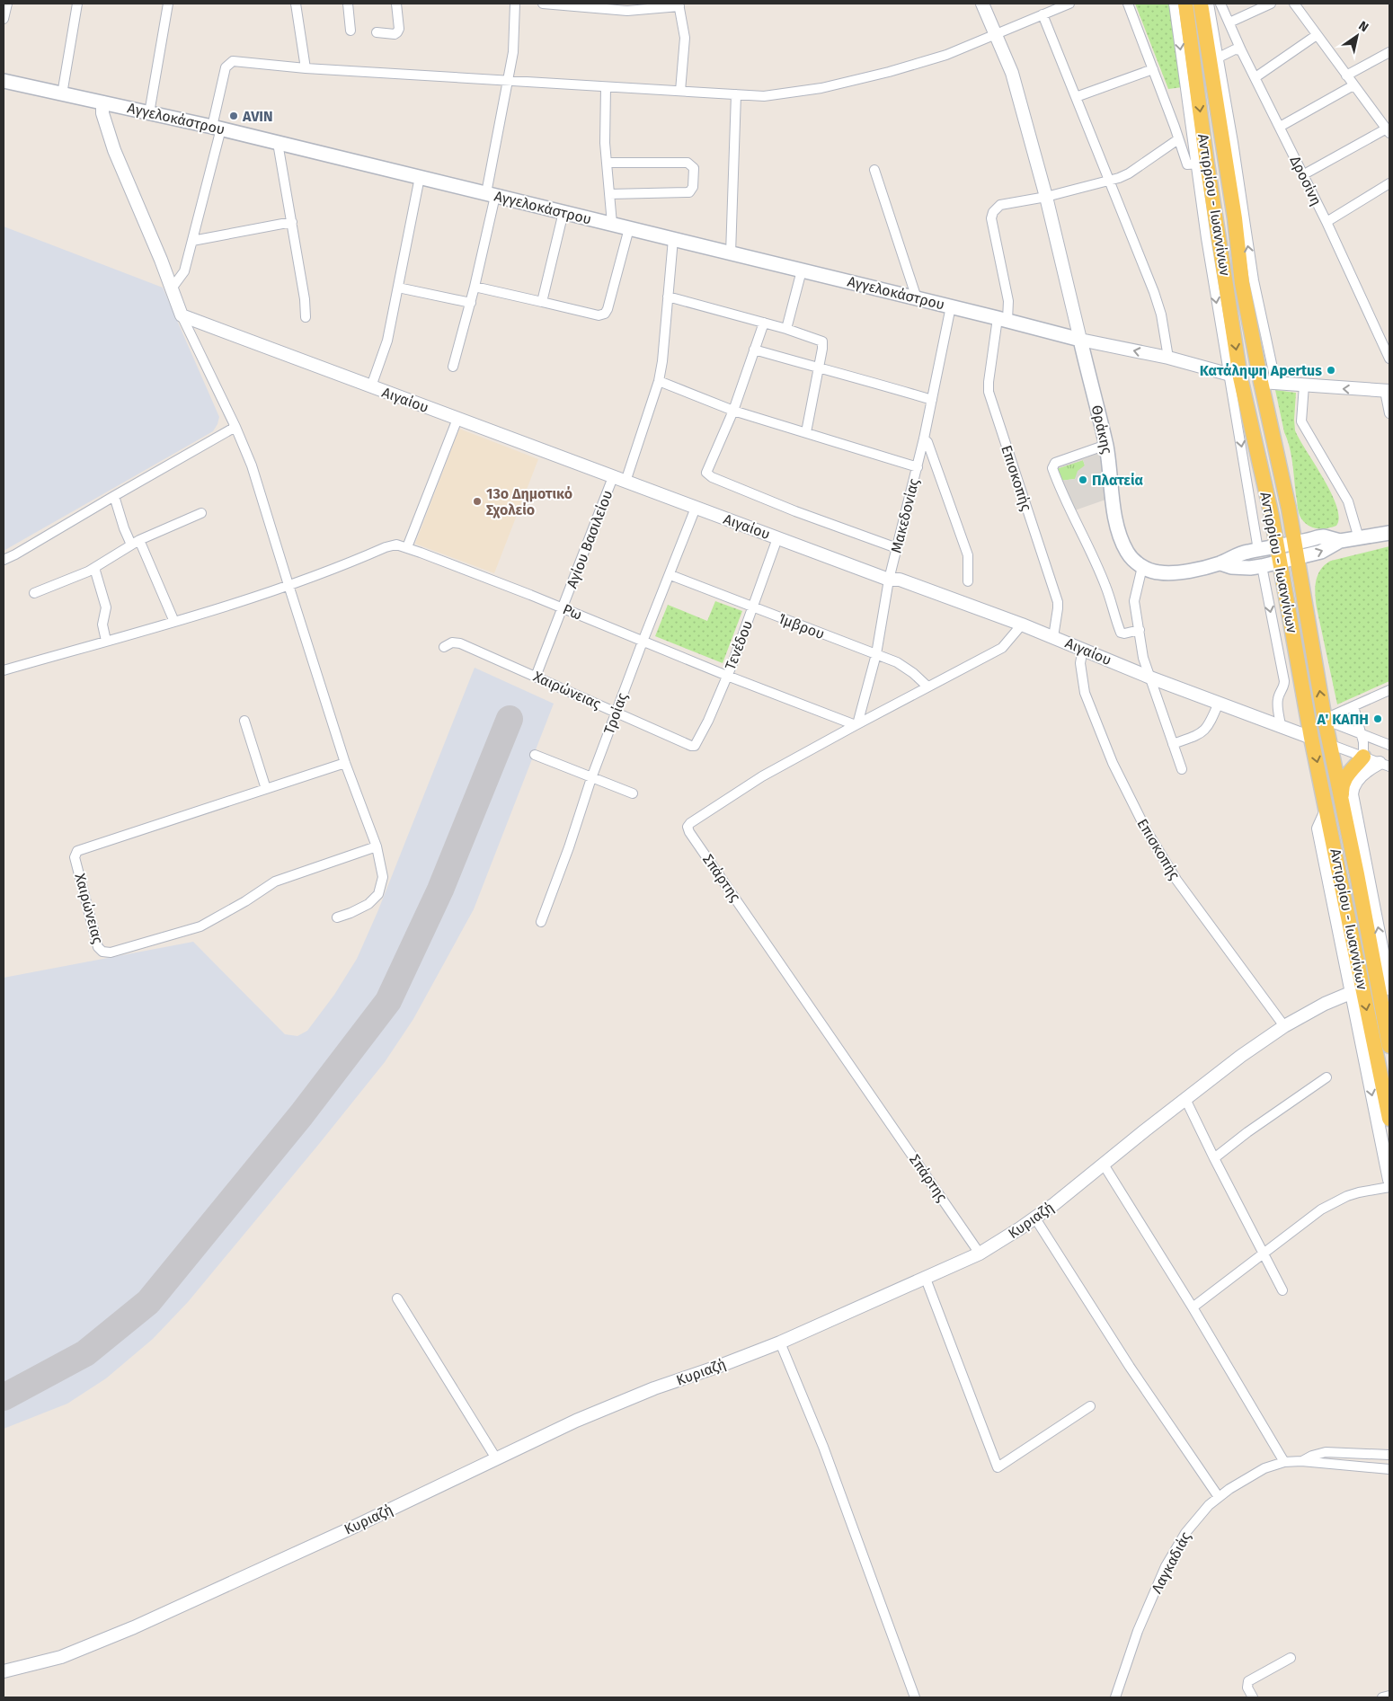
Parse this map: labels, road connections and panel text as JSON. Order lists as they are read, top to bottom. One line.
{"streets":{"main road":["Αγγελοκάστρου","Αντιρρίου - Ιωαννίνων","Θράκης"],"street":["Δροσίνη","Αιγαίου","Επισκοπής","Μακεδονίας","Αγίου Βασιλείου","Ρω","Ίμβρου","Τενέδου","Χαιρώνειας","Τροίας","Σπάρτης","Κυριαζή","Λαγκαδιάς"]},"crossings":[["Αγγελοκάστρου","Θράκης"],["Αγγελοκάστρου","Επισκοπής"],["Αγγελοκάστρου","Μακεδονίας"],["Αντιρρίου - Ιωαννίνων","Αιγαίου"],["Αιγαίου","Επισκοπής"],["Αιγαίου","Μακεδονίας"],["Αιγαίου","Αγίου Βασιλείου"],["Αιγαίου","Τενέδου"],["Αιγαίου","Τροίας"],["Αιγαίου","Σπάρτης"],["Επισκοπής","Κυριαζή"],["Μακεδονίας","Ρω"],["Μακεδονίας","Ίμβρου"],["Μακεδονίας","Σπάρτης"],["Αγίου Βασιλείου","Ρω"],["Αγίου Βασιλείου","Χαιρώνειας"],["Ρω","Τενέδου"],["Ρω","Τροίας"],["Ρω","Σπάρτης"],["Ίμβρου","Τενέδου"],["Ίμβρου","Τροίας"],["Ίμβρου","Σπάρτης"],["Τενέδου","Χαιρώνειας"],["Χαιρώνειας","Τροίας"],["Σπάρτης","Κυριαζή"]],"places":["AVIN","Κατάληψη Apertus","Πλατεία","13ο Δημοτικό Σχολείο","Α' ΚΑΠΗ"],"north":"top right"}
